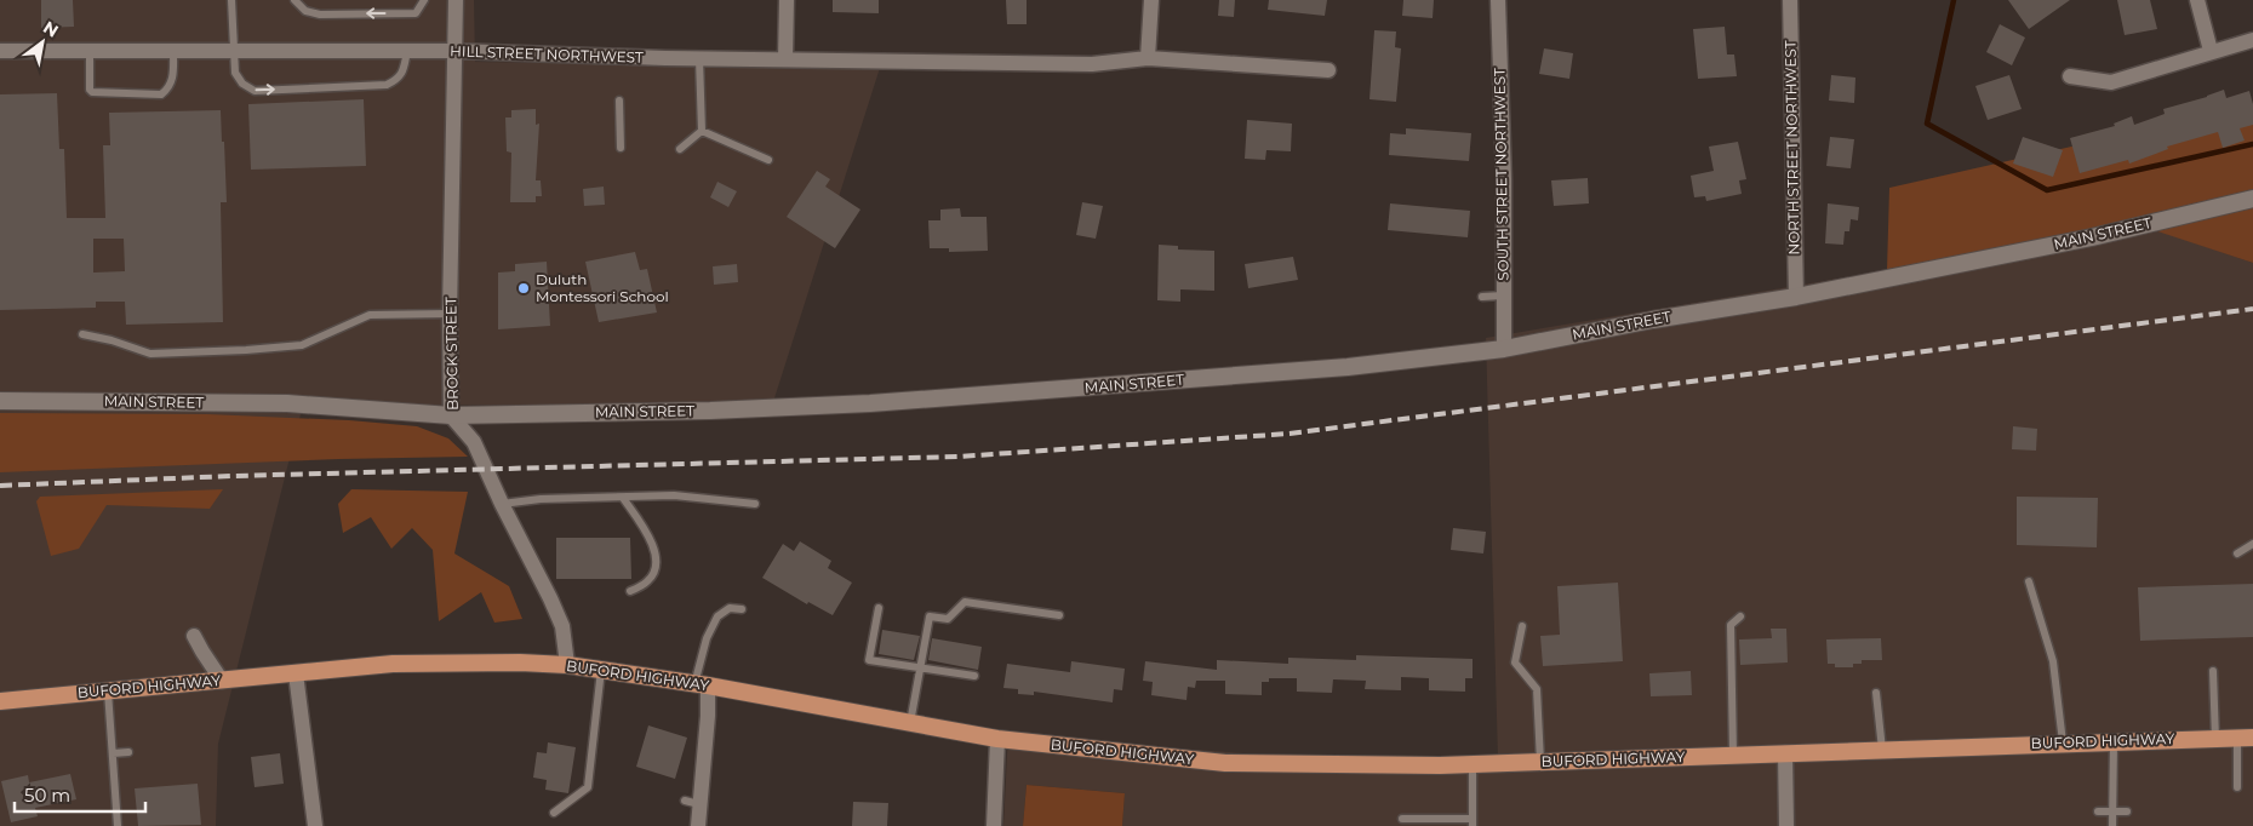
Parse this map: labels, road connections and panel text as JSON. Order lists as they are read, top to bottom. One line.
{"streets":{"main road":["BUFORD HIGHWAY"],"street":["HILL STREET NORTHWEST","NORTH STREET NORTHWEST","SOUTH STREET NORTHWEST","MAIN STREET","BROCK STREET"]},"crossings":[["HILL STREET NORTHWEST","BROCK STREET"],["NORTH STREET NORTHWEST","MAIN STREET"],["SOUTH STREET NORTHWEST","MAIN STREET"],["MAIN STREET","BROCK STREET"],["BROCK STREET","BUFORD HIGHWAY"]],"places":["Duluth Montessori School"],"scale_bar":"50 m","north":"top right"}
